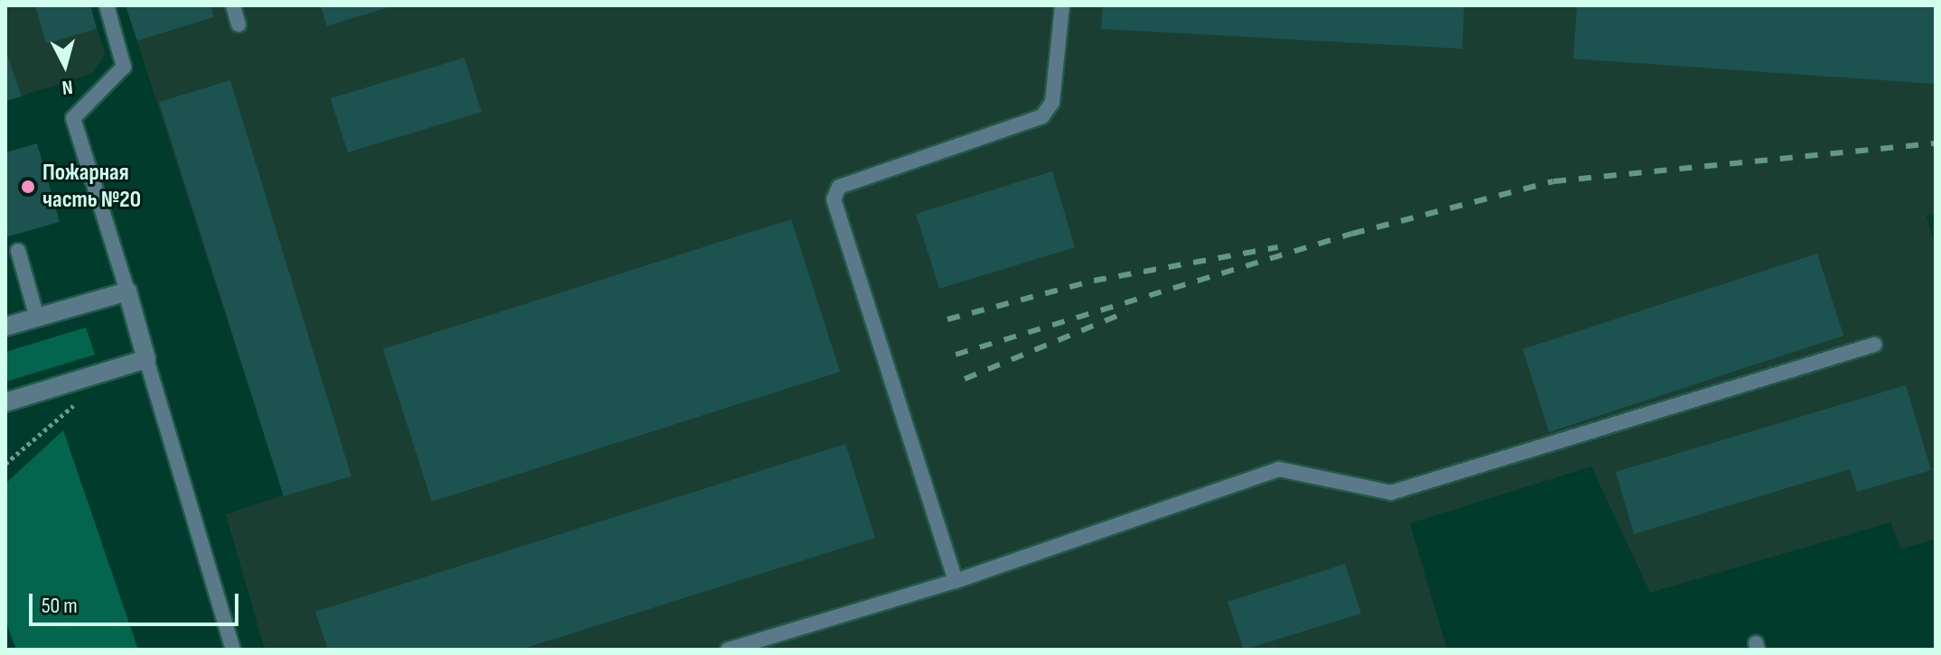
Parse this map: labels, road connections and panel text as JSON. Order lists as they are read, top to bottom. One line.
{"places":["Пожарная часть №20"],"scale_bar":"50 m","north":"bottom"}
